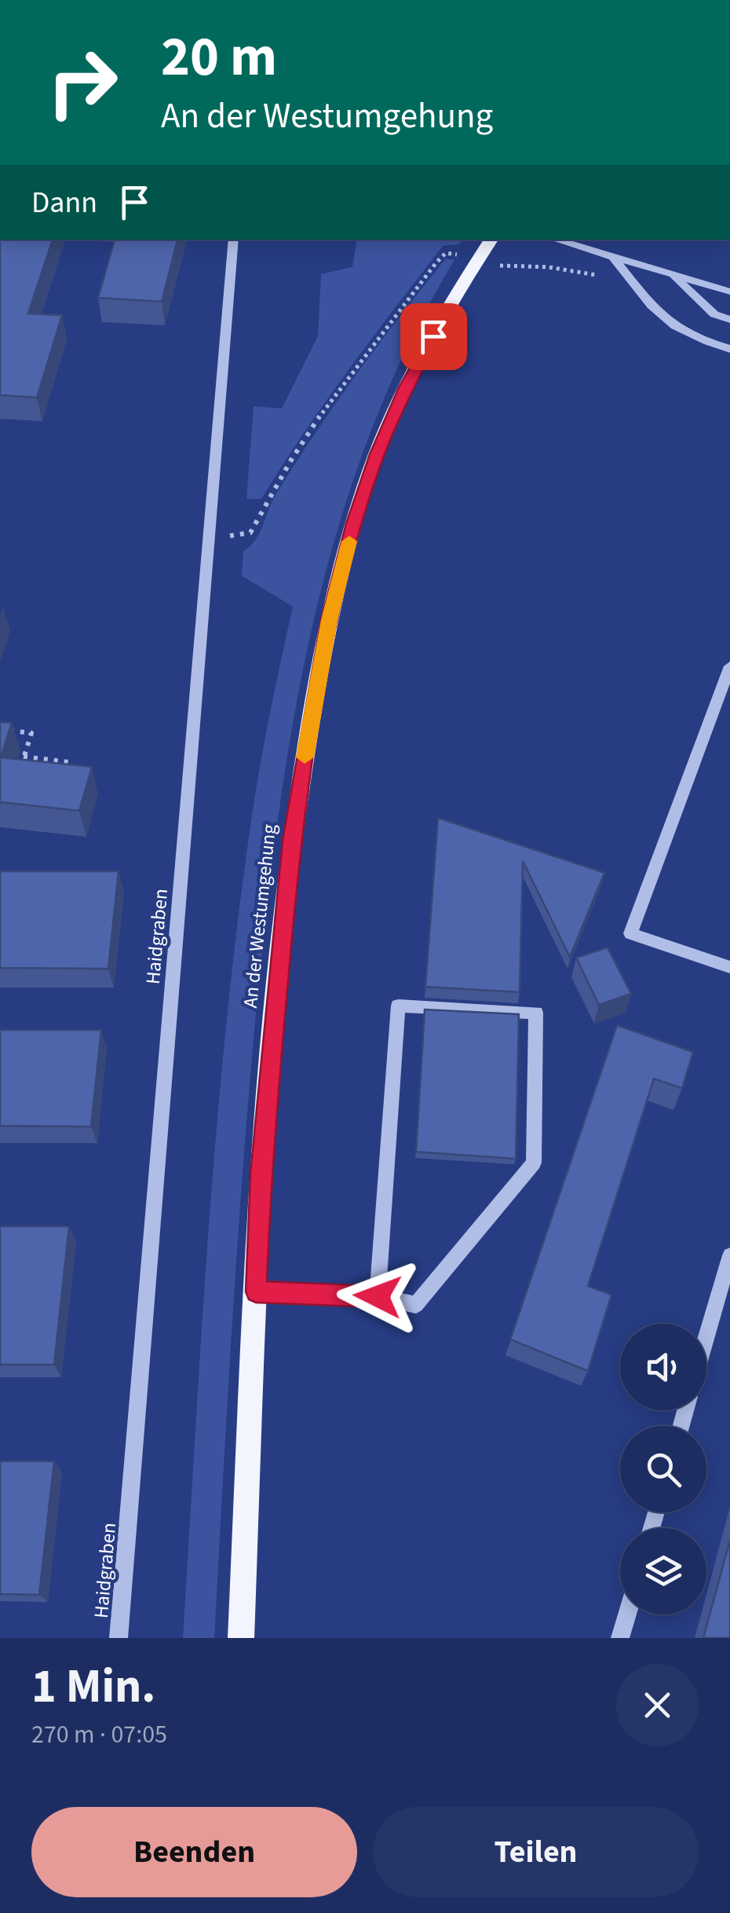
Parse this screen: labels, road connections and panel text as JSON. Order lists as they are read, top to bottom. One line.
{"streets":{"main road":["An der Westumgehung"],"street":["Haidgraben"]},"page":{"turn":["20 m","An der Westumgehung"],"then":"Dann","heading":["1 Min.","270 m · 07:05"],"buttons":["Beenden","Teilen"]}}
